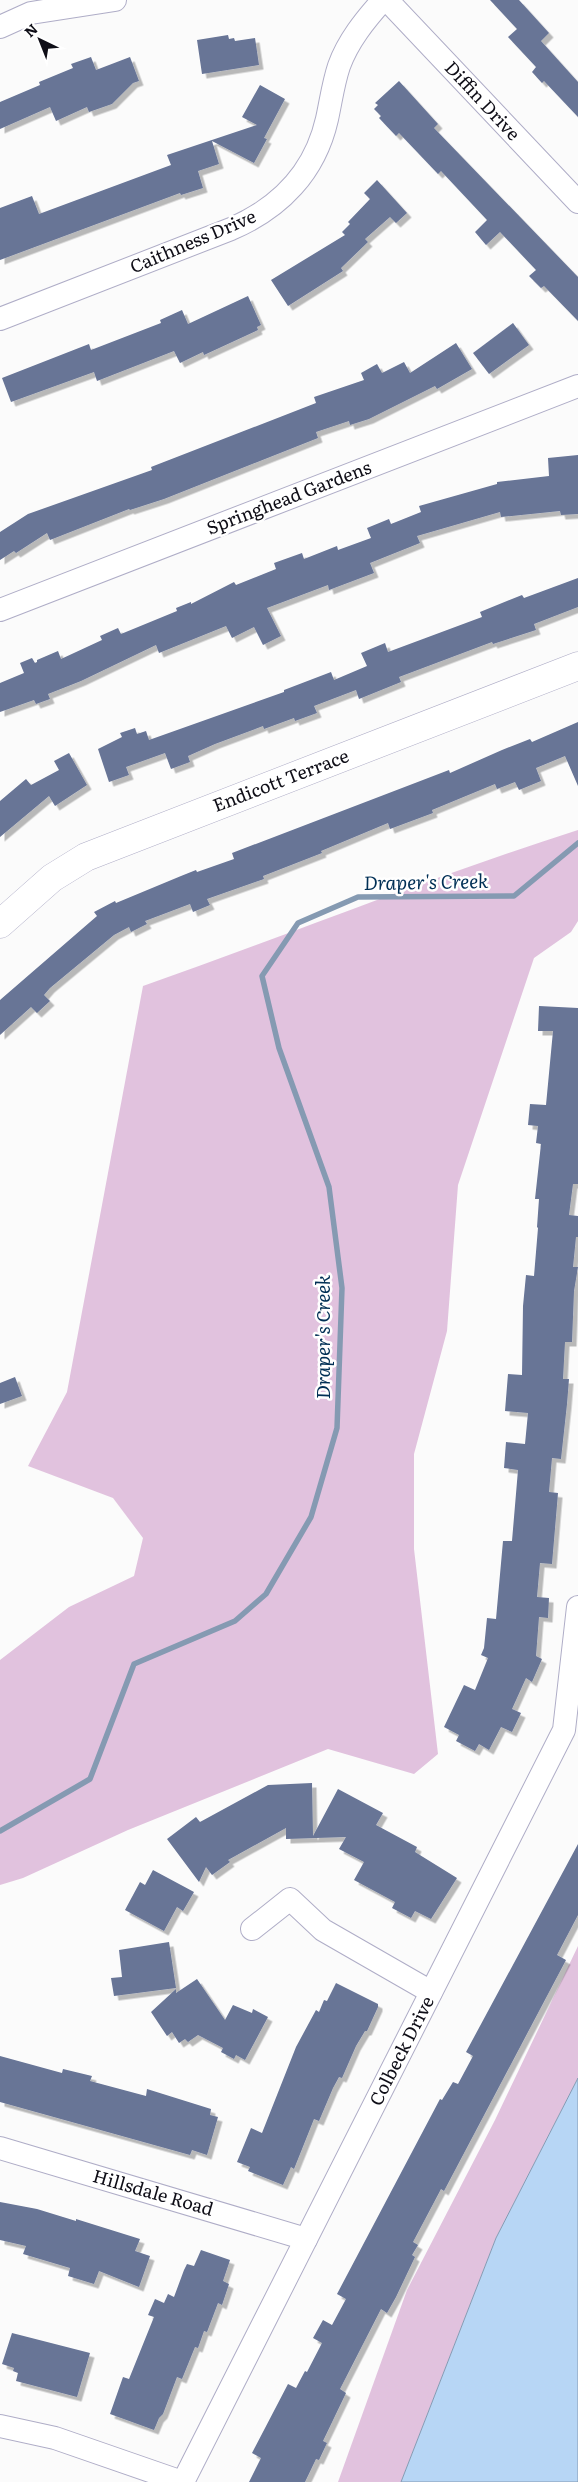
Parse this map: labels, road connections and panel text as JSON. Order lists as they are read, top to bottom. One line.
{"streets":{"street":["Diffin Drive","Caithness Drive","Springhead Gardens","Endicott Terrace","Colbeck Drive","Hillsdale Road"]},"crossings":[["Diffin Drive","Caithness Drive"],["Colbeck Drive","Hillsdale Road"]],"water":["Draper's Creek"],"north":"top left"}
